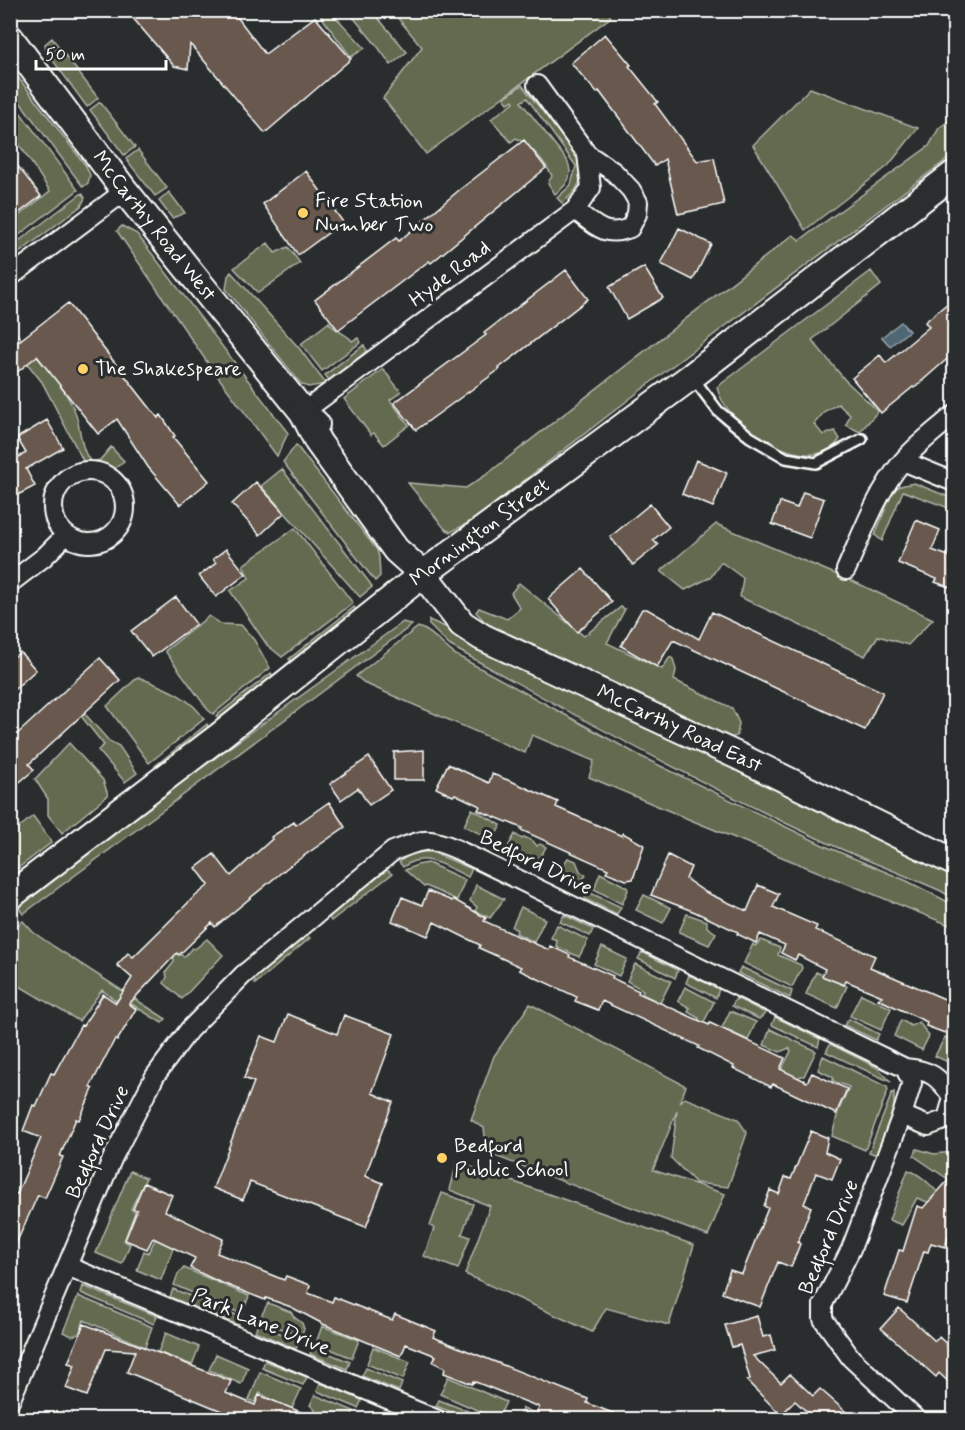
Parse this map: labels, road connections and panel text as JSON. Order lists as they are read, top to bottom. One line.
{"streets":{"street":["McCarthy Road West","Hyde Road","Mornington Street","McCarthy Road East","Bedford Drive","Park Lane Drive"]},"crossings":[["McCarthy Road West","Hyde Road"],["McCarthy Road West","Mornington Street"],["McCarthy Road West","McCarthy Road East"],["Mornington Street","McCarthy Road East"],["Bedford Drive","Park Lane Drive"]],"places":["Fire Station Number Two","The Shakespeare","Bedford Public School"],"scale_bar":"50 m"}
